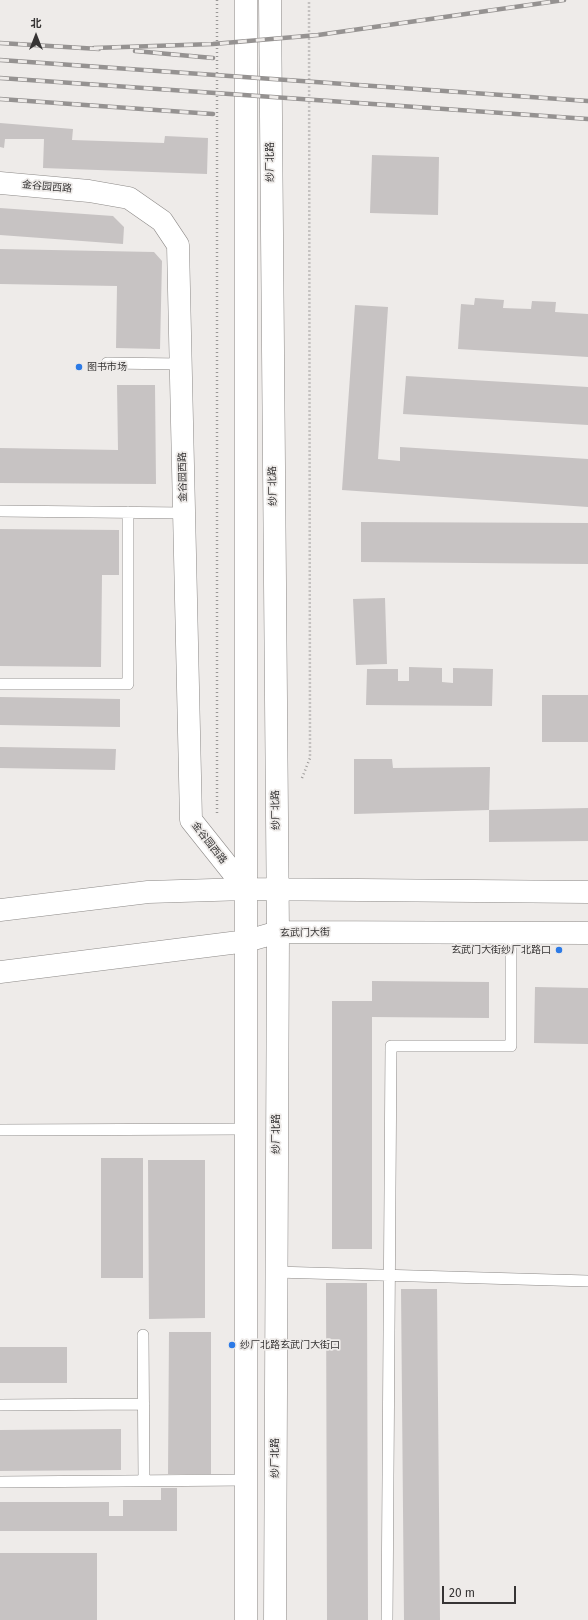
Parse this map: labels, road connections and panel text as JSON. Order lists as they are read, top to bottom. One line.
{"streets":{"main road":["纱厂北路","金谷园西路","玄武门大街"]},"crossings":[["纱厂北路","玄武门大街"]],"places":["图书市场","玄武门大街纱厂北路口","纱厂北路玄武门大街口"],"scale_bar":"20 m","north":"top"}
